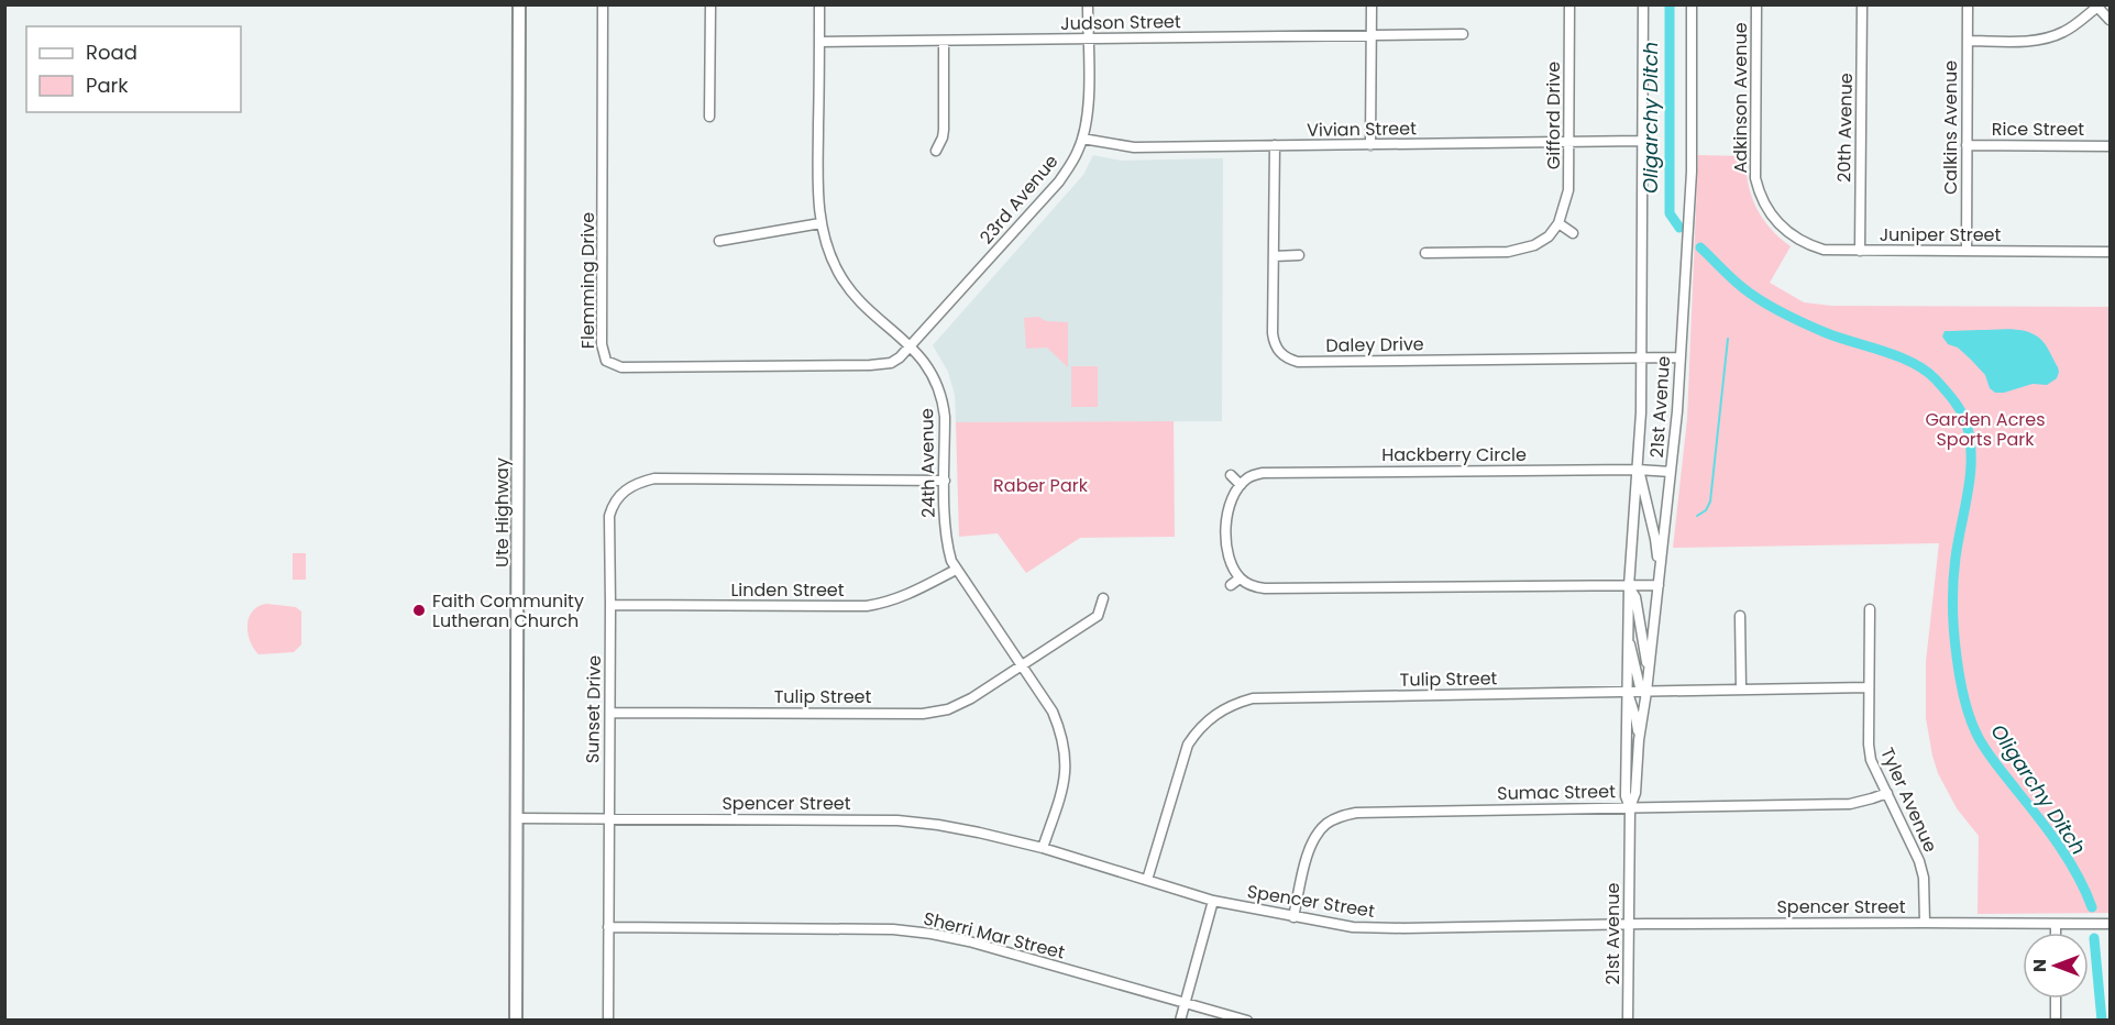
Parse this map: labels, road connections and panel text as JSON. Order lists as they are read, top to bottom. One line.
{"streets":{"main road":["Ute Highway"],"street":["Judson Street","Adkinson Avenue","Gifford Drive","20th Avenue","Calkins Avenue","Vivian Street","Rice Street","23rd Avenue","Juniper Street","Flemming Drive","Daley Drive","21st Avenue","Hackberry Circle","24th Avenue","Linden Street","Tulip Street","Sunset Drive","Sumac Street","Tyler Avenue","Spencer Street","Sherri Mar Street"]},"crossings":[["Judson Street","23rd Avenue"],["Judson Street","24th Avenue"],["Adkinson Avenue","Juniper Street"],["Gifford Drive","Vivian Street"],["20th Avenue","Juniper Street"],["Calkins Avenue","Rice Street"],["Calkins Avenue","Juniper Street"],["Vivian Street","23rd Avenue"],["Vivian Street","21st Avenue"],["23rd Avenue","Flemming Drive"],["23rd Avenue","24th Avenue"],["Flemming Drive","24th Avenue"],["Daley Drive","21st Avenue"],["21st Avenue","Hackberry Circle"],["21st Avenue","Tulip Street"],["21st Avenue","Sumac Street"],["21st Avenue","Spencer Street"],["24th Avenue","Linden Street"],["24th Avenue","Tulip Street"],["24th Avenue","Sunset Drive"],["24th Avenue","Spencer Street"],["Ute Highway","Spencer Street"],["Linden Street","Sunset Drive"],["Tulip Street","Sunset Drive"],["Tulip Street","Tyler Avenue"],["Tulip Street","Spencer Street"],["Sunset Drive","Spencer Street"],["Sunset Drive","Sherri Mar Street"],["Sumac Street","Tyler Avenue"],["Sumac Street","Spencer Street"],["Tyler Avenue","Spencer Street"]],"water":["Oligarchy Ditch"],"parks":["Garden Acres Sports Park","Raber Park"],"places":["Faith Community Lutheran Church"],"legend":["Road","Park"],"north":"left"}
